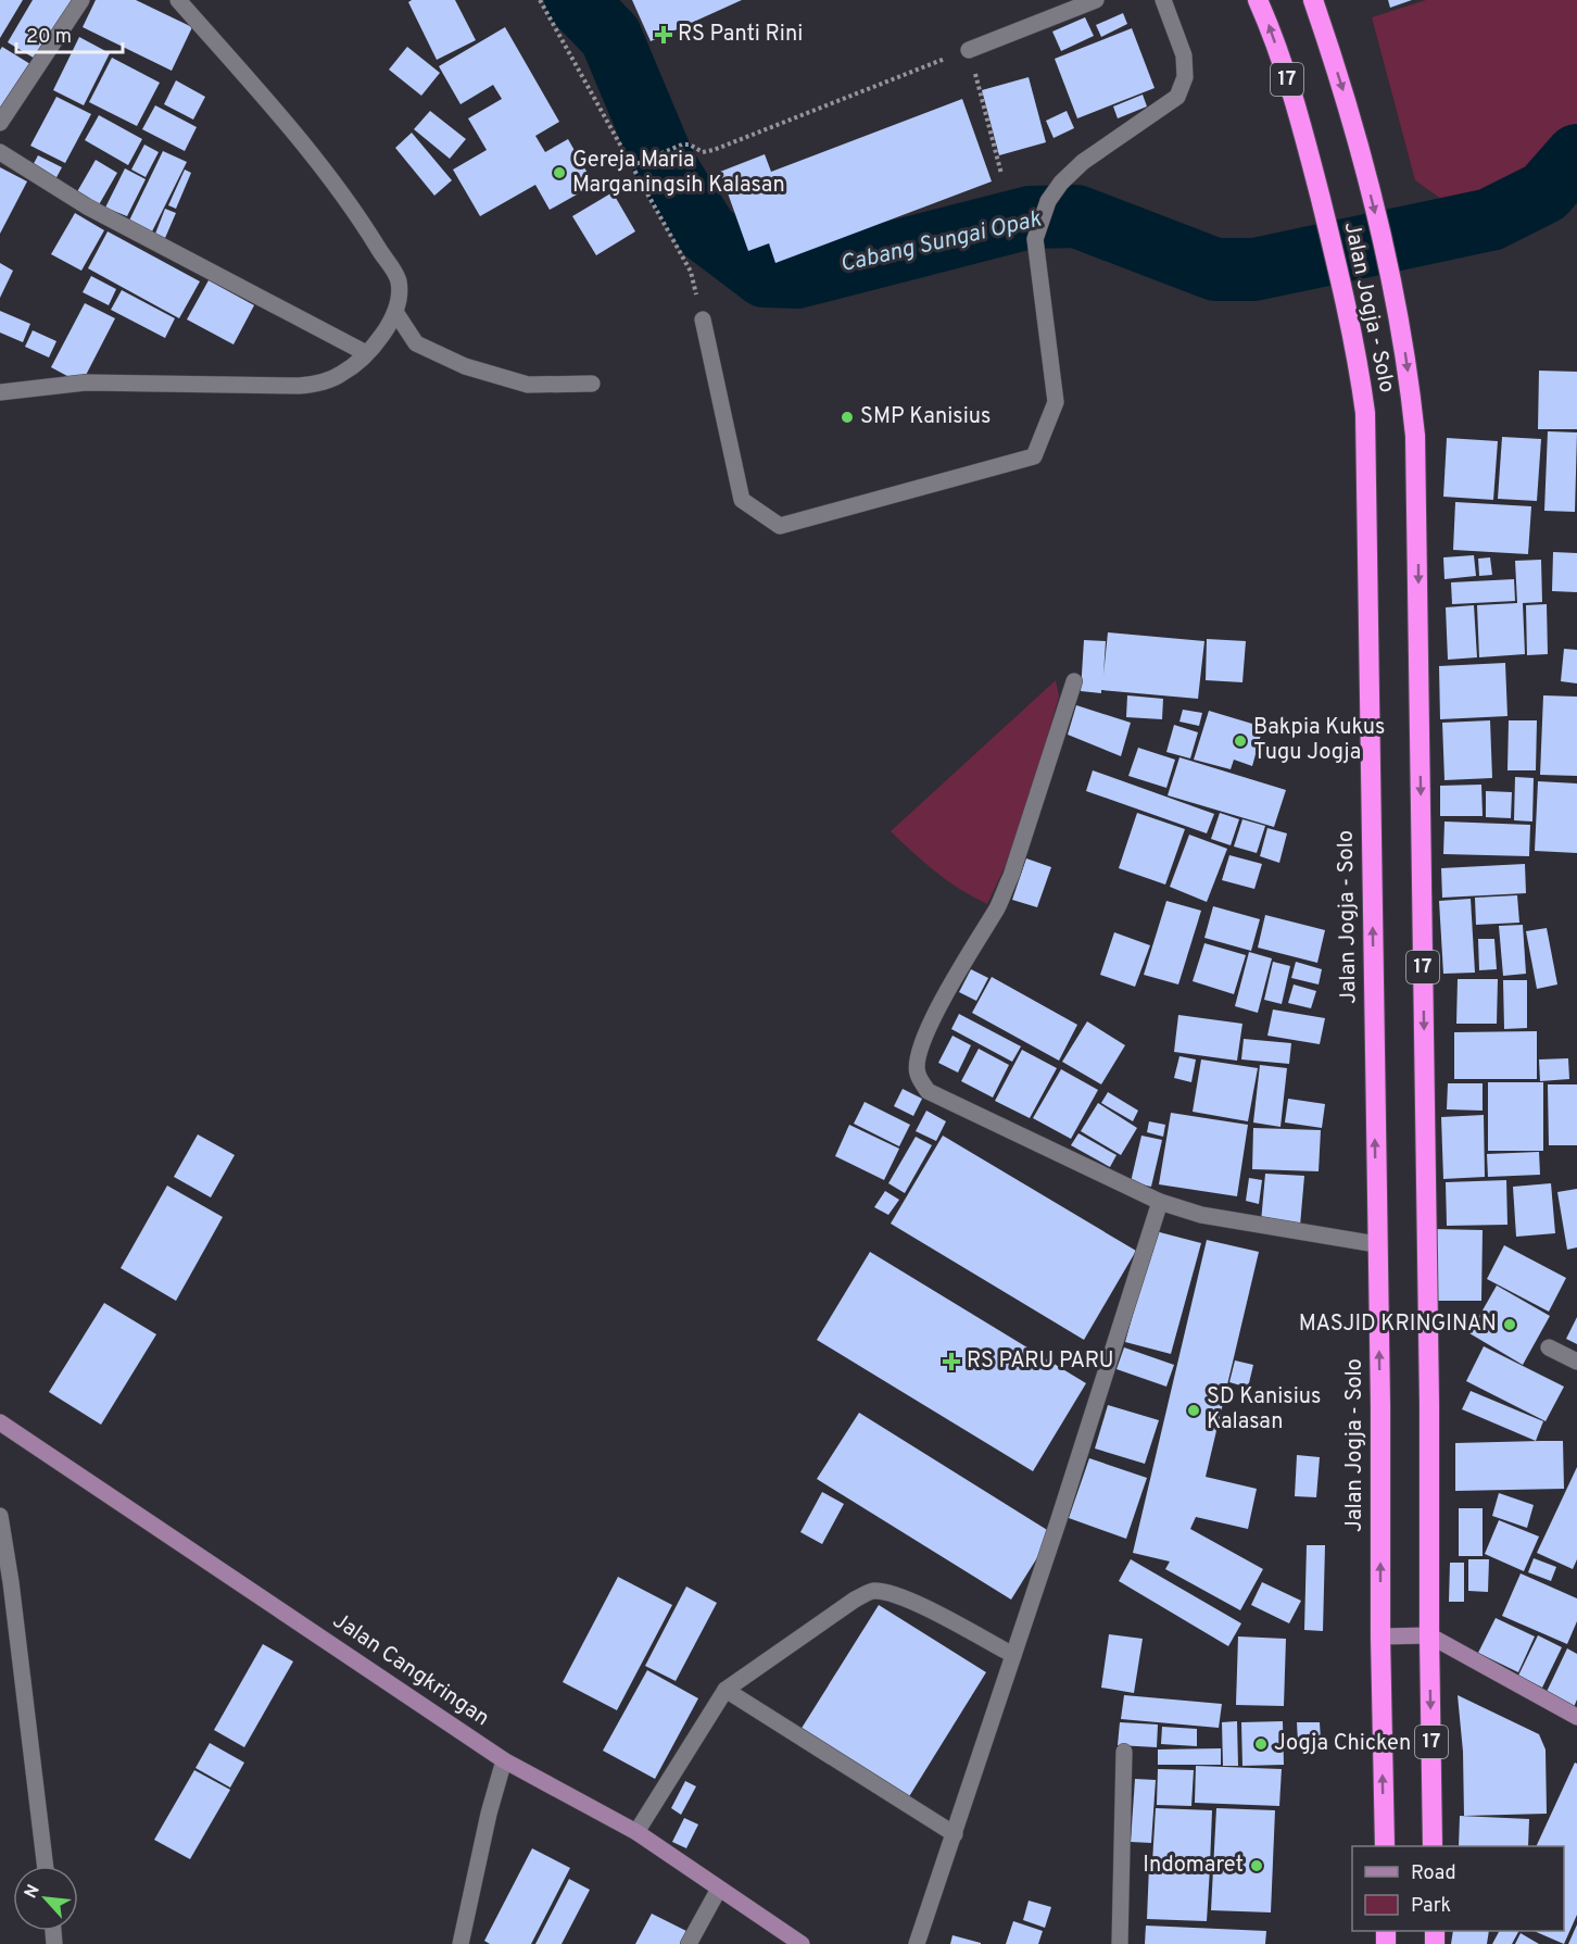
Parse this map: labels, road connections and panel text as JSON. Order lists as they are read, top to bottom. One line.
{"streets":{"highway":["17","Jalan Jogja - Solo"],"main road":["Jalan Cangkringan"]},"water":["Cabang Sungai Opak"],"places":{"health":["RS Panti Rini","RS PARU PARU"],"other":["Gereja Maria Marganingsih Kalasan","SMP Kanisius","Bakpia Kukus Tugu Jogja","MASJID KRINGINAN","SD Kanisius Kalasan","Jogja Chicken","Indomaret"]},"legend":["Road","Park"],"scale_bar":"20 m","north":"top left"}
